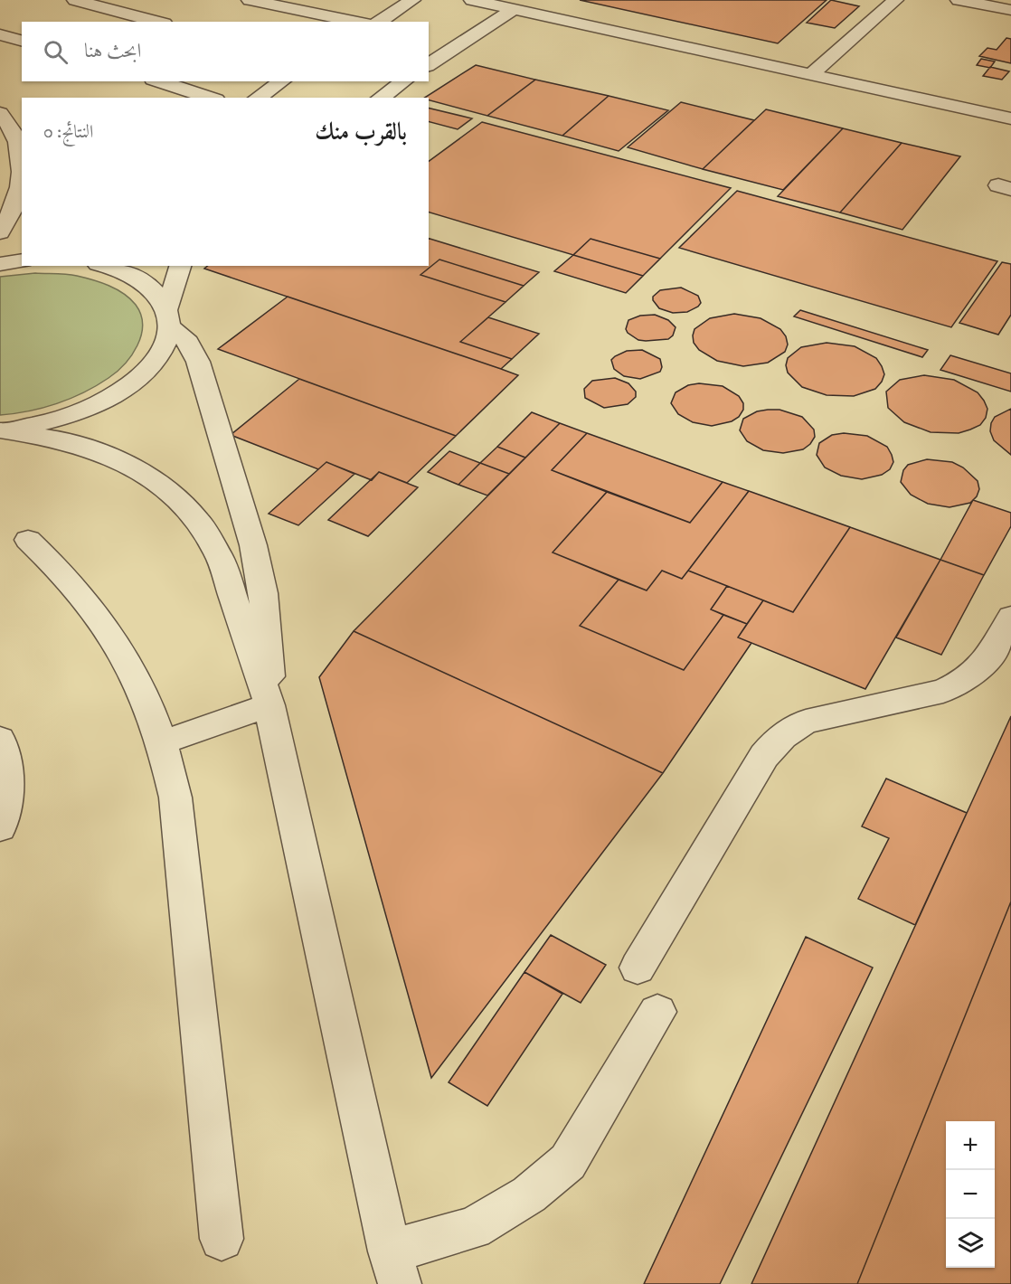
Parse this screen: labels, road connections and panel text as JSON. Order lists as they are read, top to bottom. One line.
{"page":{"search":"ابحث هنا","heading":["بالقرب منك","النتائج: 0"],"map_buttons":["+","−"]}}
